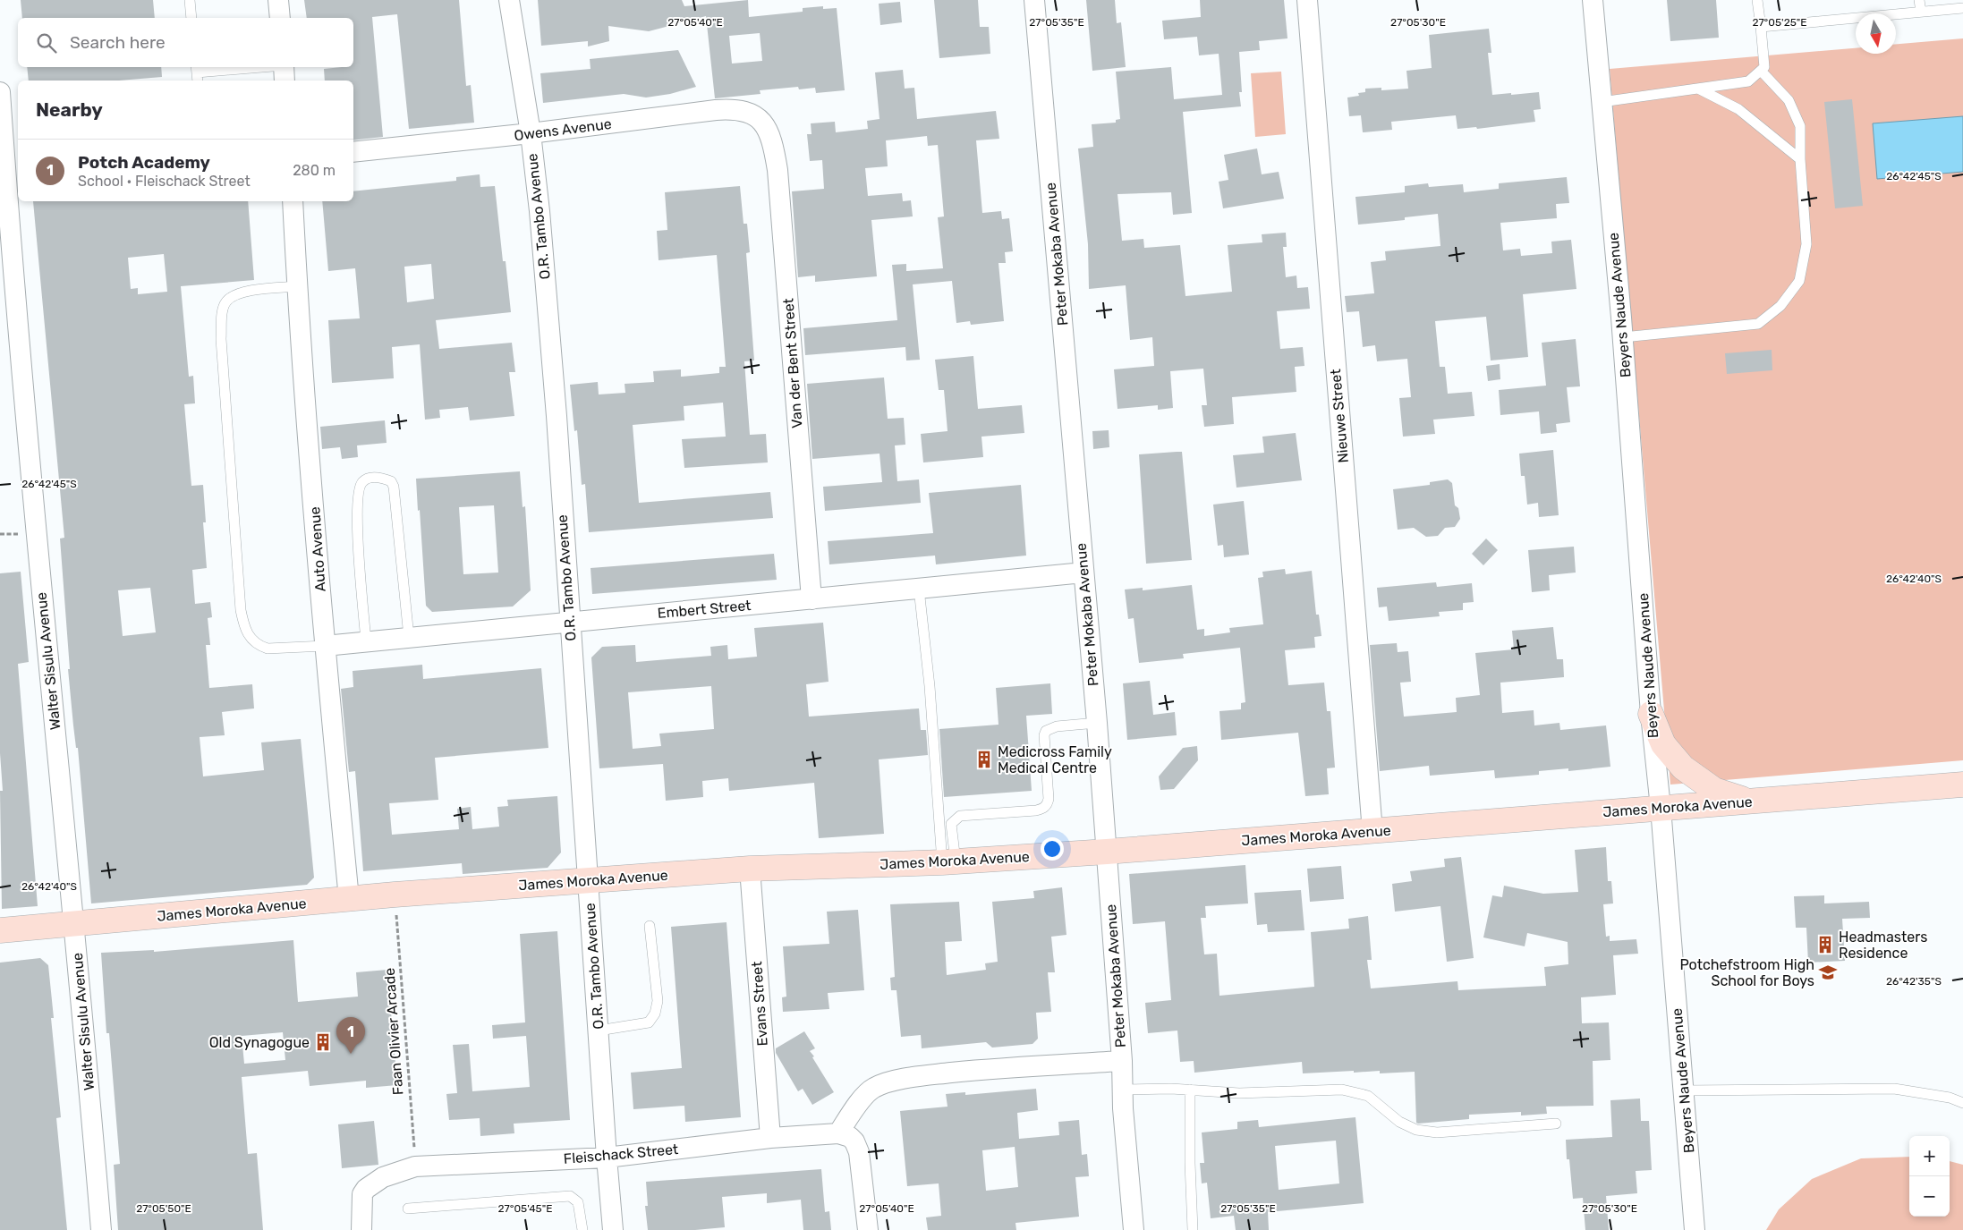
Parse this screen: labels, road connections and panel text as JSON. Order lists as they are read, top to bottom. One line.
{"streets":{"street":["Owens Avenue","O.R. Tambo Avenue","Peter Mokaba Avenue","Beyers Naude Avenue","Van der Bent Street","Nieuwe Street","Auto Avenue","Embert Street","Walter Sisulu Avenue","James Moroka Avenue","Evans Street","Fleischack Street"],"path":["Faan Olivier Arcade"]},"crossings":[["Owens Avenue","O.R. Tambo Avenue"],["Owens Avenue","Van der Bent Street"],["O.R. Tambo Avenue","Embert Street"],["O.R. Tambo Avenue","James Moroka Avenue"],["O.R. Tambo Avenue","Fleischack Street"],["Peter Mokaba Avenue","Embert Street"],["Peter Mokaba Avenue","James Moroka Avenue"],["Beyers Naude Avenue","James Moroka Avenue"],["Van der Bent Street","Embert Street"],["Nieuwe Street","James Moroka Avenue"],["Auto Avenue","Embert Street"],["Auto Avenue","James Moroka Avenue"],["Walter Sisulu Avenue","James Moroka Avenue"],["James Moroka Avenue","Evans Street"],["James Moroka Avenue","Faan Olivier Arcade"],["Evans Street","Fleischack Street"],["Faan Olivier Arcade","Fleischack Street"]],"places":{"building":["Medicross Family Medical Centre","Headmasters Residence","Old Synagogue"],"school or university":["Potchefstroom High School for Boys"]},"north":"bottom","page":{"search":"Search here","heading":"Nearby","list":[{"mark":"1","name":"Potch Academy","note":"School · Fleischack Street","value":"280 m"}],"pins":"1","map_buttons":["+","−"]},"coordinates":["27°05'40\"E","27°05'35\"E","27°05'30\"E","27°05'25\"E","26°42'45\"S","26°42'40\"S","26°42'35\"S","27°05'50\"E","27°05'45\"E"]}
